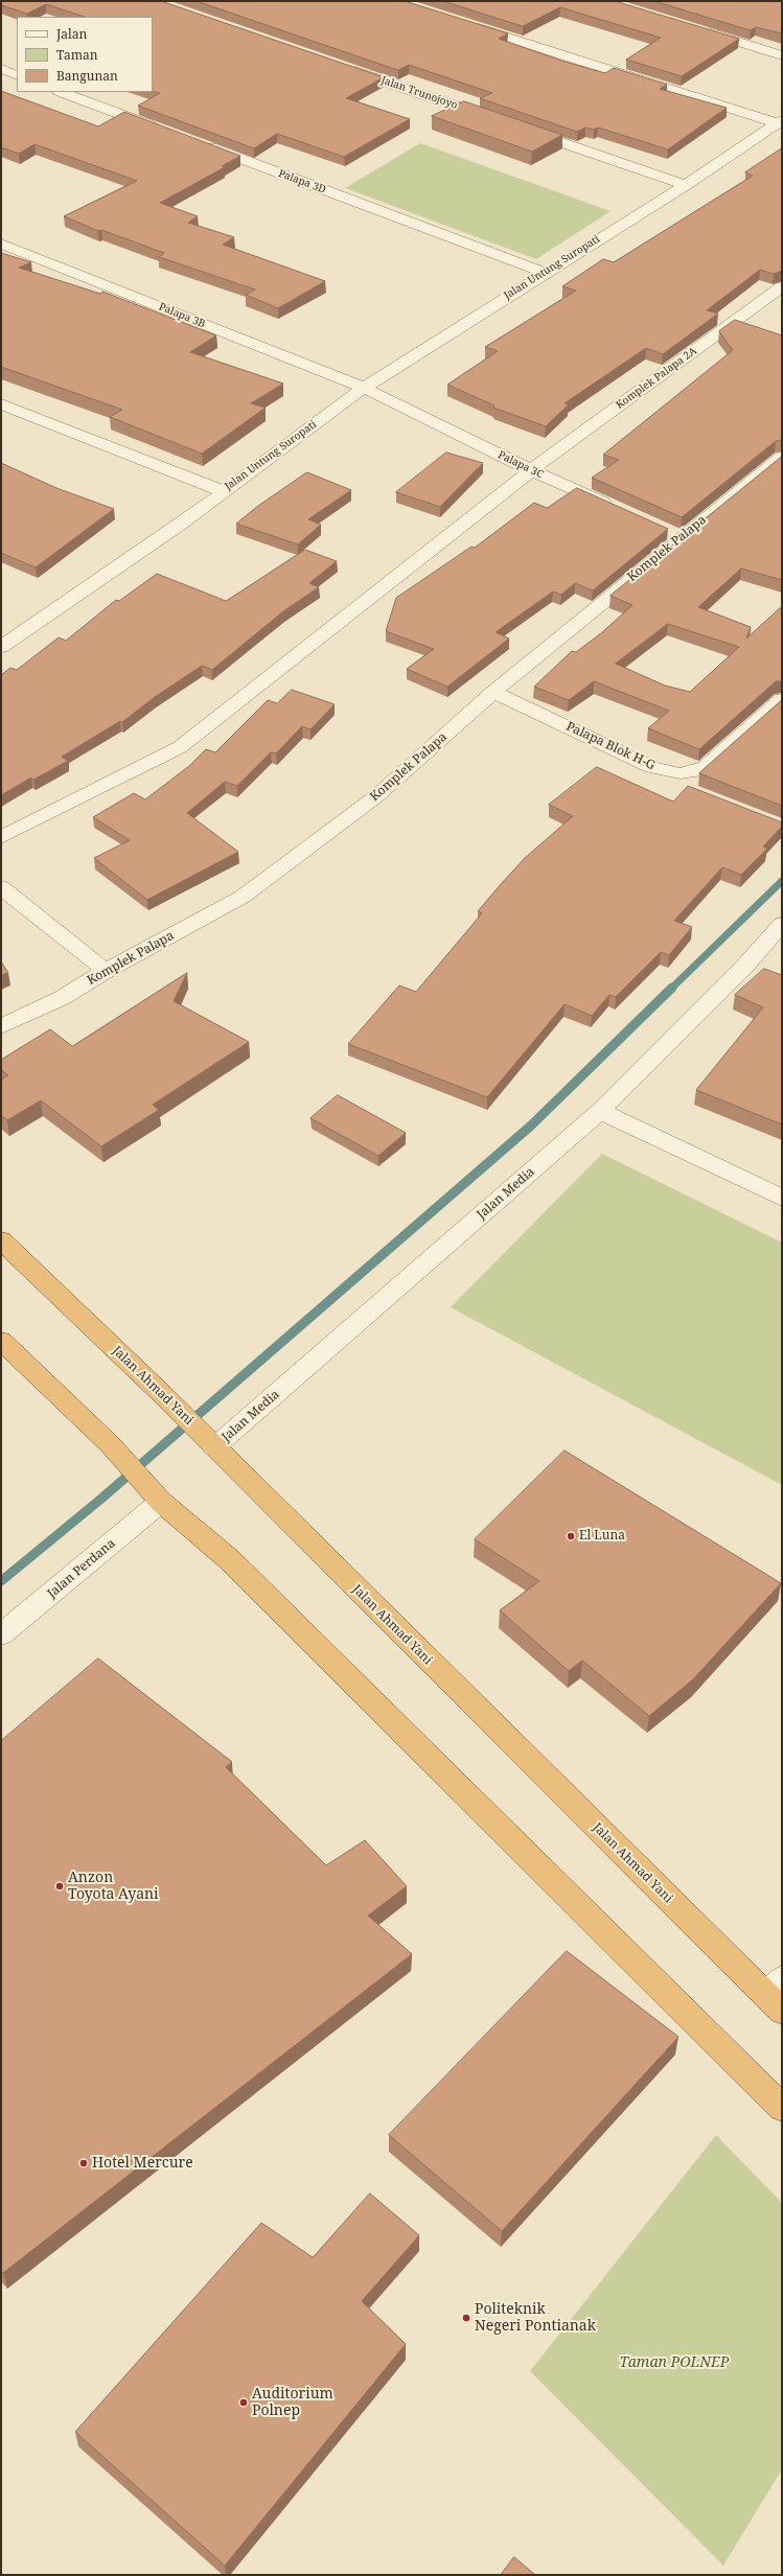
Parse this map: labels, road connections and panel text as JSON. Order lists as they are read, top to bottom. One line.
{"streets":{"highway":["Jalan Ahmad Yani"],"street":["Jalan Trunojoyo","Palapa 3D","Jalan Untung Suropati","Palapa 3B","Komplek Palapa 2A","Palapa 3C","Komplek Palapa","Palapa Blok H-G","Jalan Media","Jalan Perdana"]},"crossings":[["Palapa 3D","Jalan Untung Suropati"],["Jalan Untung Suropati","Palapa 3B"],["Jalan Untung Suropati","Palapa 3C"],["Palapa 3B","Palapa 3C"],["Komplek Palapa 2A","Palapa 3C"],["Komplek Palapa","Palapa Blok H-G"],["Jalan Media","Jalan Ahmad Yani"]],"parks":["Taman POLNEP"],"places":["El Luna","Anzon Toyota Ayani","Hotel Mercure","Politeknik Negeri Pontianak","Auditorium Polnep"],"legend":["Jalan","Taman","Bangunan"]}
